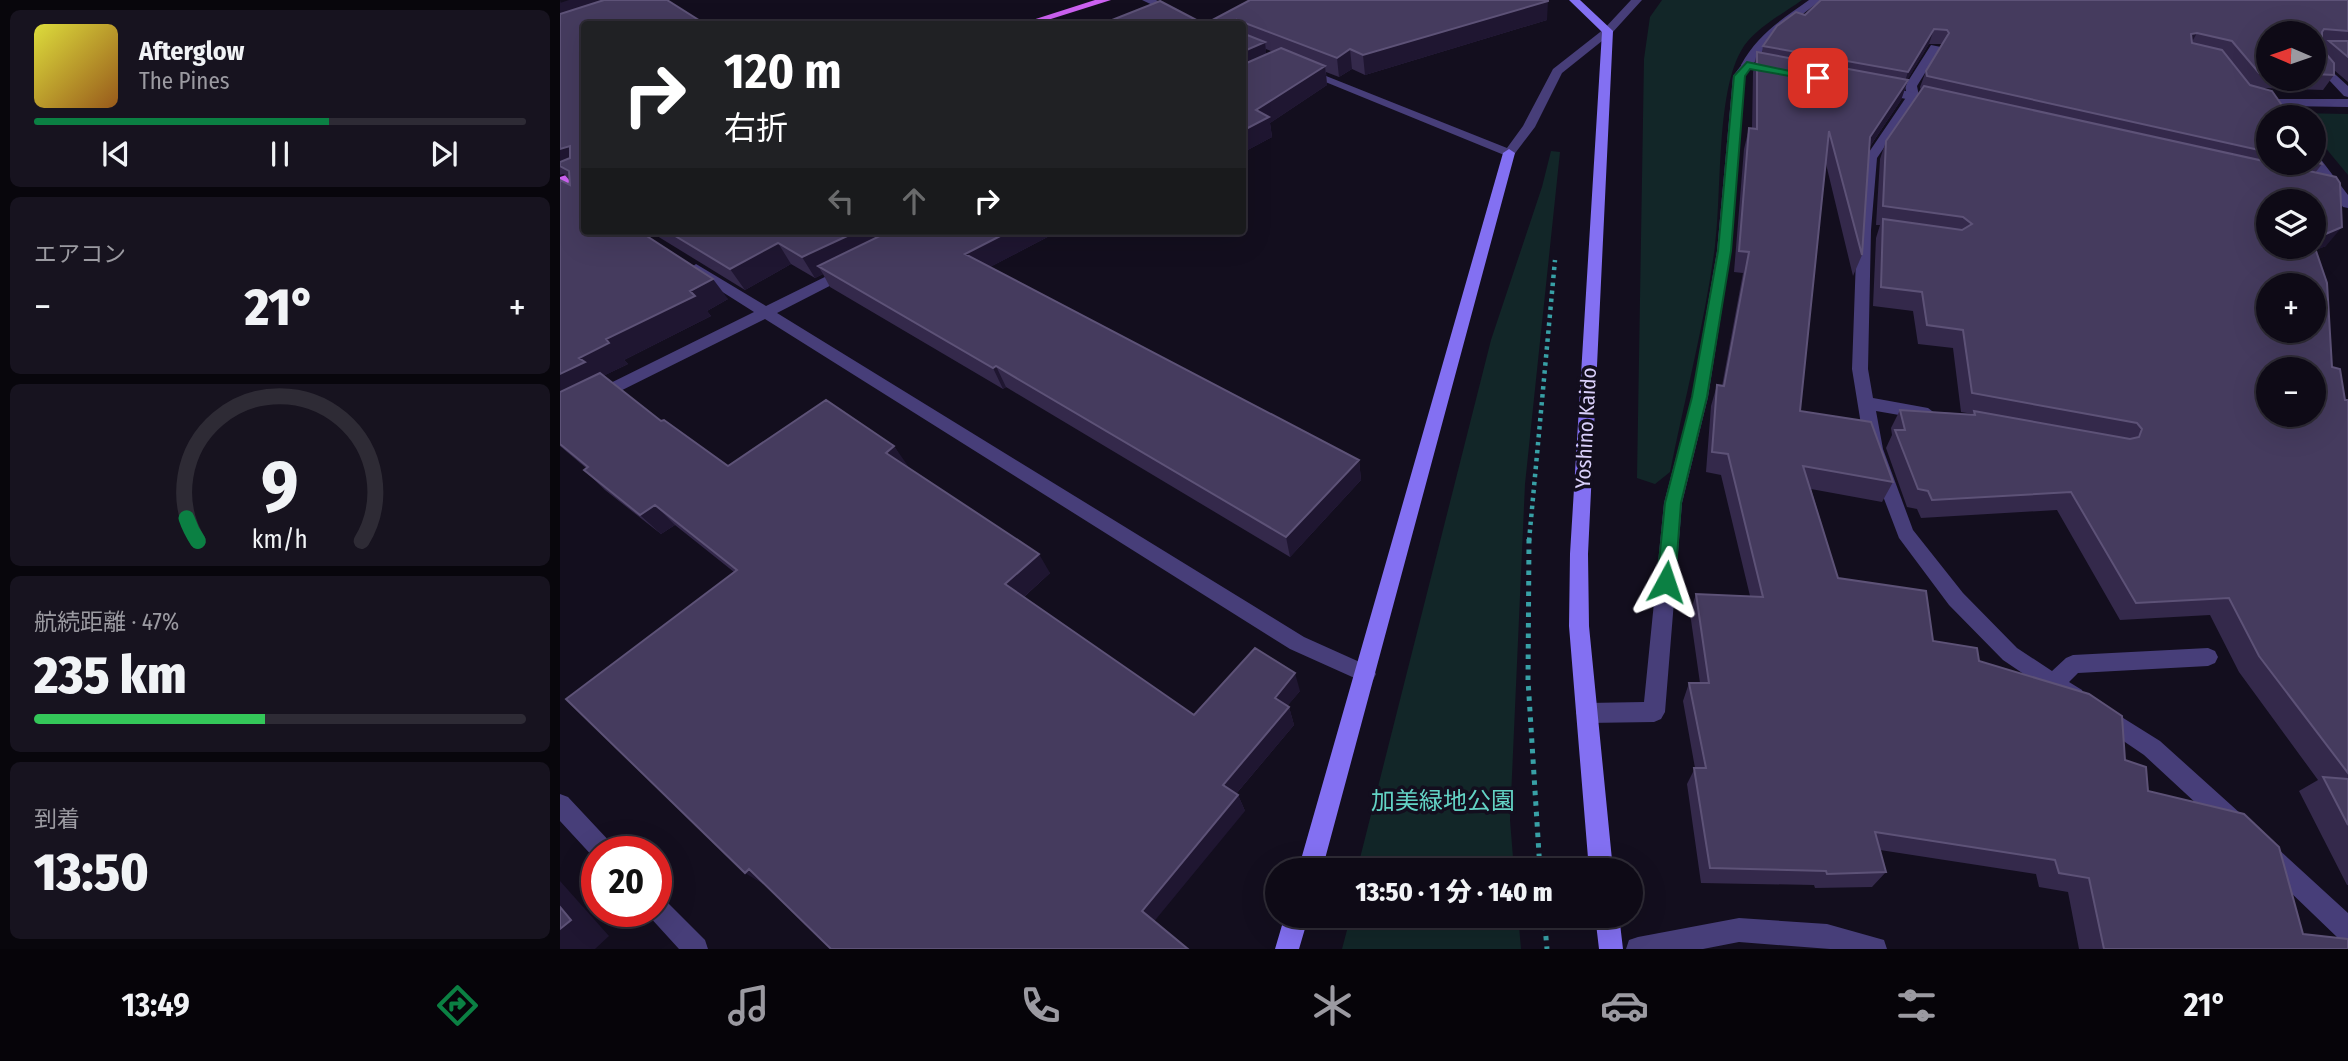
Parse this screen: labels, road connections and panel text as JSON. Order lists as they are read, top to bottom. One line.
{"streets":{"main road":["Yoshino Kaido"]},"parks":["加美緑地公園"],"north":"left","page":{"map_buttons":["+","−"],"turn":["120 m","右折"],"song":["Afterglow","The Pines"],"tile":["エアコン",["航続距離 · 47%","235 km"],["到着","13:50"]],"heat":["−","21°","+"],"limit":"20","trip":"13:50 · 1 分 · 140 m","tabs":["13:49","21°"],"gauge":["9","km/h"]}}
